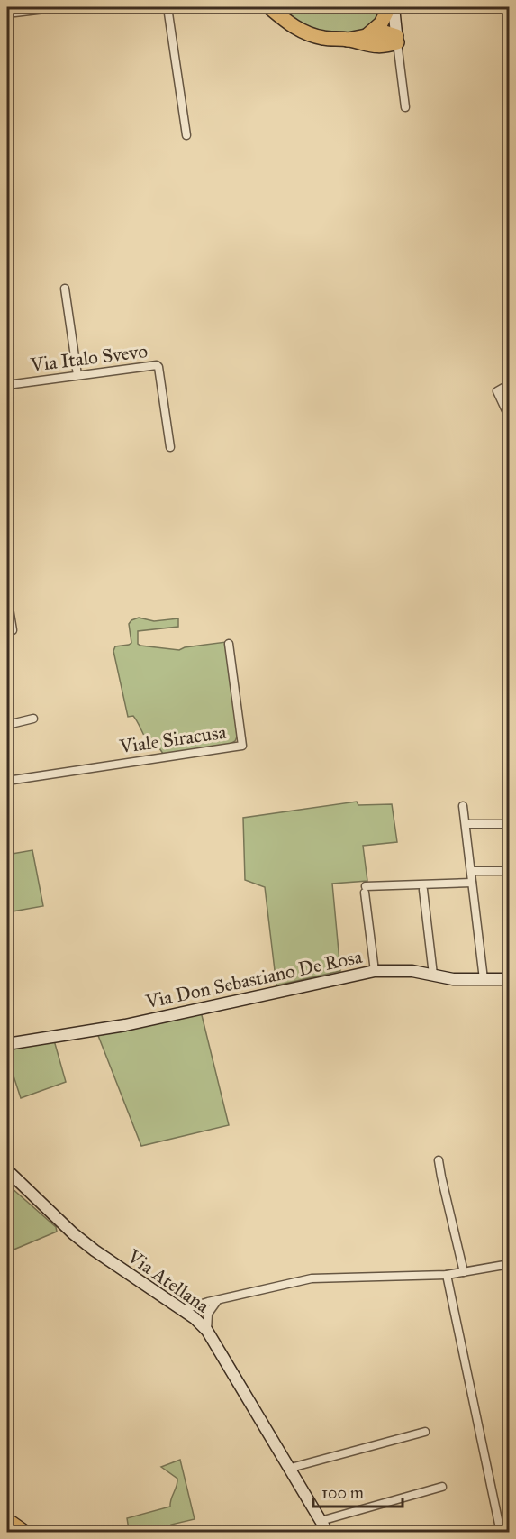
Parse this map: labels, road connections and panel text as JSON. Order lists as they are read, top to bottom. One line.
{"streets":{"main road":["Via Don Sebastiano De Rosa","Via Atellana"],"street":["Via Italo Svevo","Viale Siracusa"]},"scale_bar":"100 m"}
